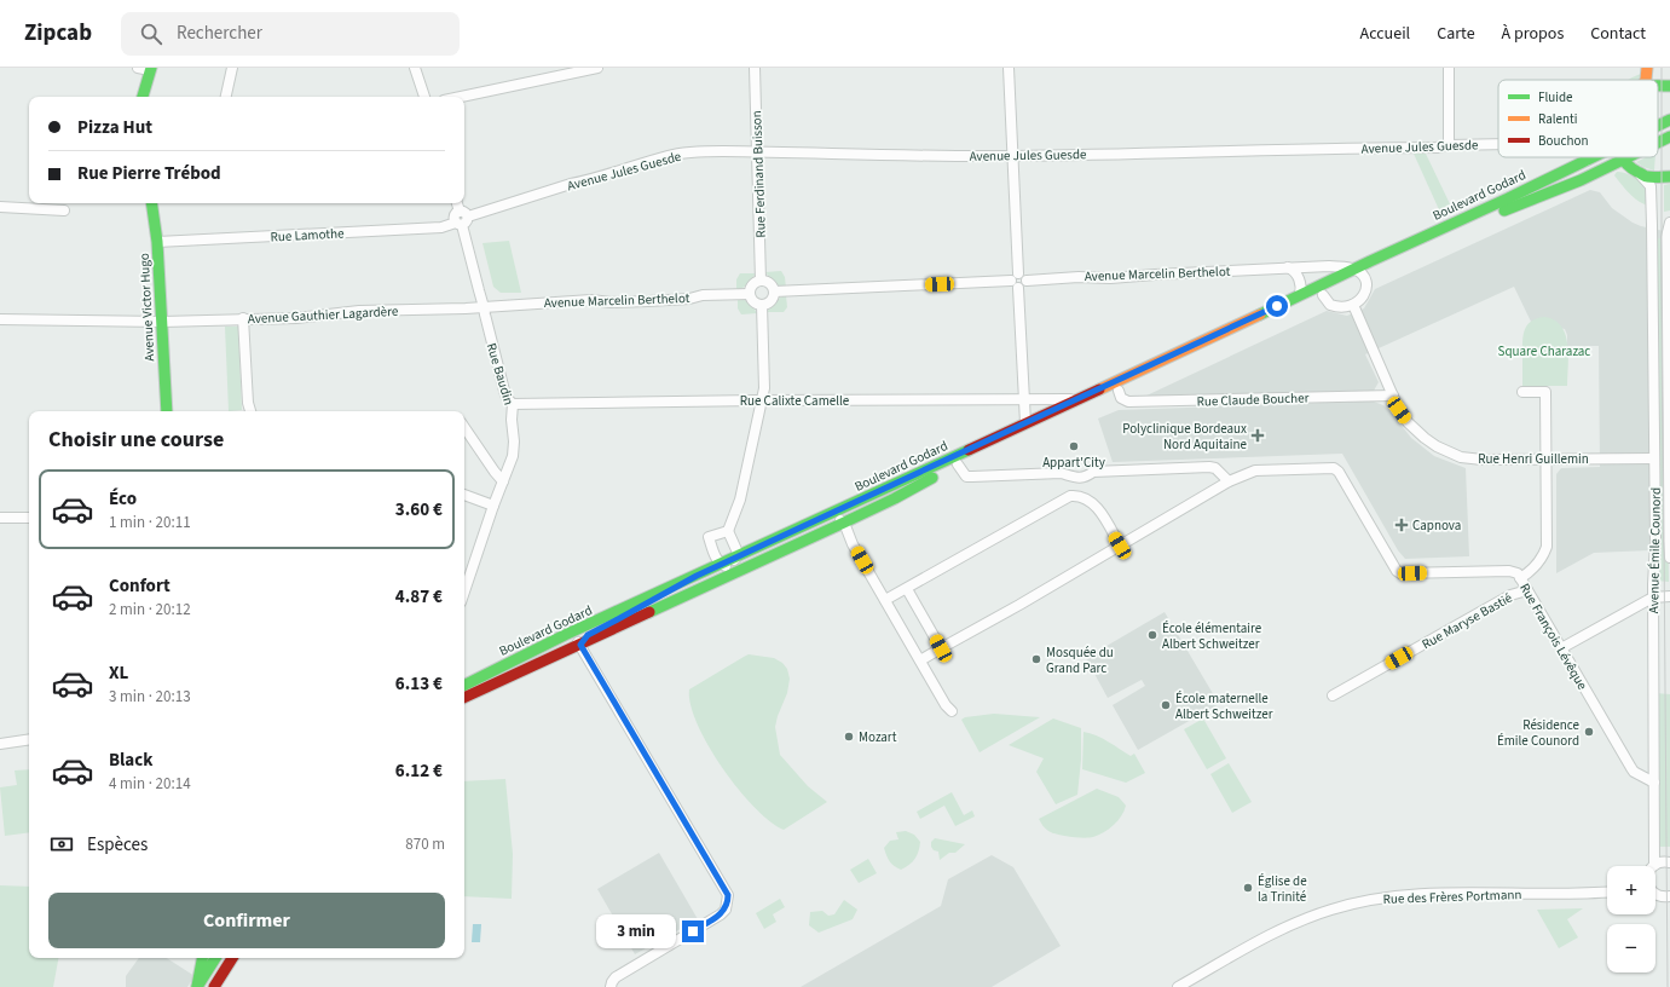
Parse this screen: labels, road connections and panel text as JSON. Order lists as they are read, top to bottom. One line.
{"streets":{"main road":["Boulevard Godard","Avenue Victor Hugo"],"street":["Avenue Jules Guesde","Rue Ferdinand Buisson","Rue Lamothe","Avenue Marcelin Berthelot","Avenue Gauthier Lagardère","Rue Baudin","Rue Claude Boucher","Rue Calixte Camelle","Rue Henri Guillemin","Avenue Émile Counord","Rue Maryse Bastié","Rue François Lévêque","Rue des Frères Portmann"]},"crossings":[["Avenue Jules Guesde","Rue Ferdinand Buisson"],["Avenue Jules Guesde","Boulevard Godard"],["Avenue Jules Guesde","Rue Lamothe"],["Avenue Jules Guesde","Rue Baudin"],["Rue Ferdinand Buisson","Avenue Marcelin Berthelot"],["Boulevard Godard","Avenue Marcelin Berthelot"],["Boulevard Godard","Rue Claude Boucher"],["Boulevard Godard","Rue Calixte Camelle"],["Rue Lamothe","Avenue Victor Hugo"],["Rue Lamothe","Rue Baudin"],["Avenue Marcelin Berthelot","Avenue Gauthier Lagardère"],["Avenue Marcelin Berthelot","Rue Baudin"],["Avenue Victor Hugo","Avenue Gauthier Lagardère"],["Avenue Gauthier Lagardère","Rue Baudin"],["Rue Baudin","Rue Calixte Camelle"],["Rue Claude Boucher","Rue Henri Guillemin"],["Rue Henri Guillemin","Avenue Émile Counord"],["Avenue Émile Counord","Rue François Lévêque"],["Rue Maryse Bastié","Rue François Lévêque"]],"parks":["Square Charazac"],"places":{"health":["Polyclinique Bordeaux Nord Aquitaine","Capnova"],"other":["Appart'City","École élémentaire Albert Schweitzer","Mosquée du Grand Parc","École maternelle Albert Schweitzer","Résidence Émile Counord","Mozart","Église de la Trinité"]},"legend":["Fluide","Ralenti","Bouchon"],"page":{"header":"Zipcab","search":"Rechercher","nav":["Accueil","Carte","À propos","Contact"],"banner":["Pizza Hut","Rue Pierre Trébod"],"heading":"Choisir une course","list":[{"name":"Éco","note":"1 min · 20:11","value":"3.60 €"},{"name":"Confort","note":"2 min · 20:12","value":"4.87 €"},{"name":"XL","note":"3 min · 20:13","value":"6.13 €"},{"name":"Black","note":"4 min · 20:14","value":"6.12 €"}],"pay":["Espèces","870 m"],"map_buttons":["+","−"],"buttons":"Confirmer","bubble":"3 min"}}
